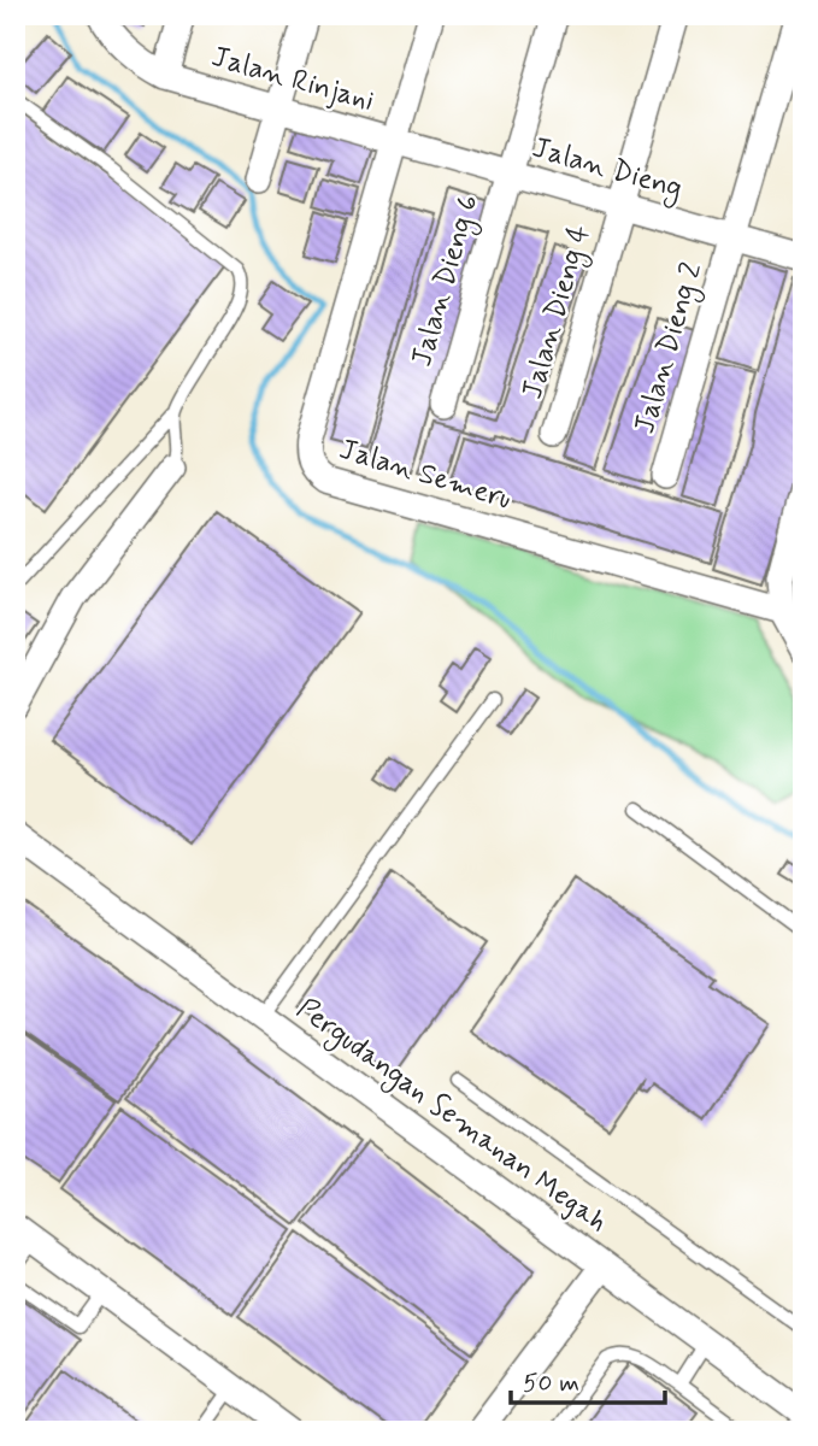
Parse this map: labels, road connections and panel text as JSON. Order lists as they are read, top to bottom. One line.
{"streets":{"street":["Jalan Rinjani","Jalan Dieng","Jalan Dieng 6","Jalan Dieng 4","Jalan Dieng 2","Jalan Semeru","Pergudangan Semanan Megah"]},"crossings":[["Jalan Rinjani","Jalan Dieng"],["Jalan Rinjani","Jalan Semeru"],["Jalan Dieng","Jalan Dieng 6"],["Jalan Dieng","Jalan Dieng 4"],["Jalan Dieng","Jalan Dieng 2"],["Jalan Dieng","Jalan Semeru"]],"scale_bar":"50 m"}
